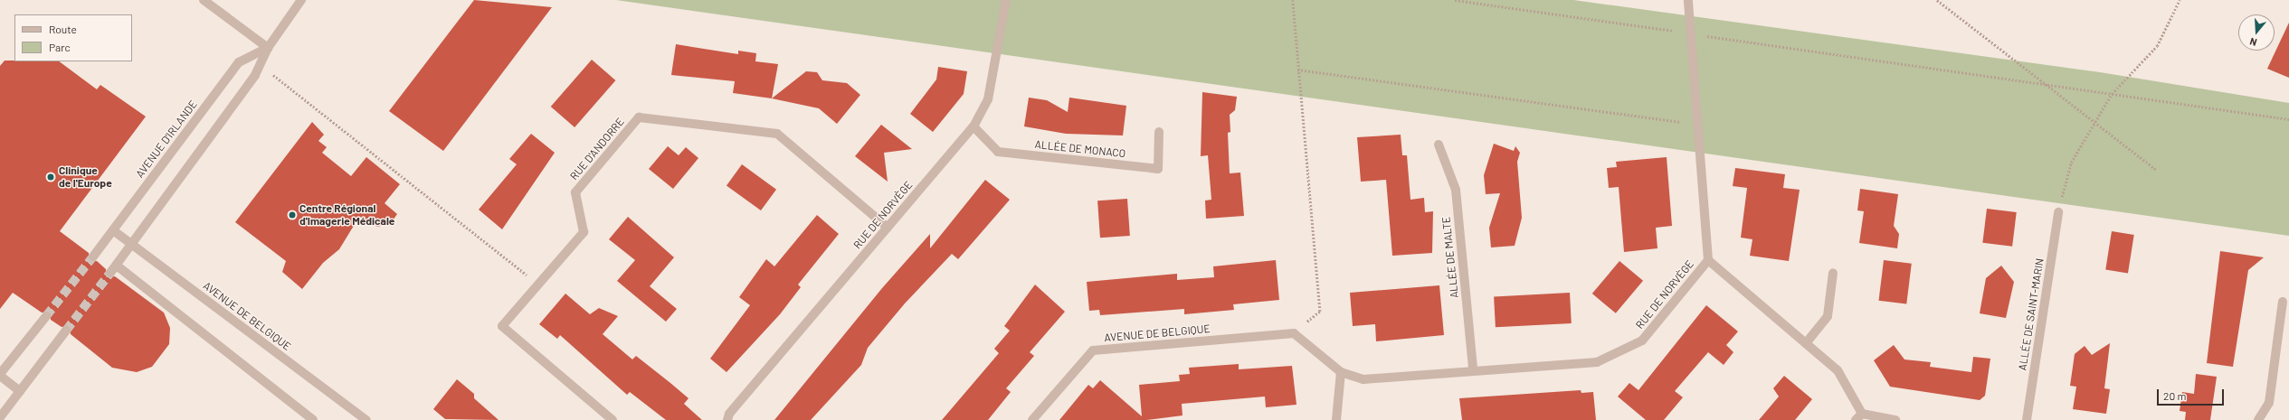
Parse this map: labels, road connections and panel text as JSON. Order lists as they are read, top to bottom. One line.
{"streets":{"street":["AVENUE D'IRLANDE","RUE D'ANDORRE","ALLÉE DE MONACO","RUE DE NORVÈGE","ALLÉE DE MALTE","ALLÉE DE SAINT-MARIN","AVENUE DE BELGIQUE"]},"crossings":[["AVENUE D'IRLANDE","AVENUE DE BELGIQUE"],["RUE D'ANDORRE","RUE DE NORVÈGE"],["ALLÉE DE MONACO","RUE DE NORVÈGE"],["RUE DE NORVÈGE","ALLÉE DE MALTE"]],"places":["Clinique de l'Europe","Centre Régional d'Imagerie Médicale"],"legend":["Route","Parc"],"scale_bar":"20 m","north":"bottom"}
